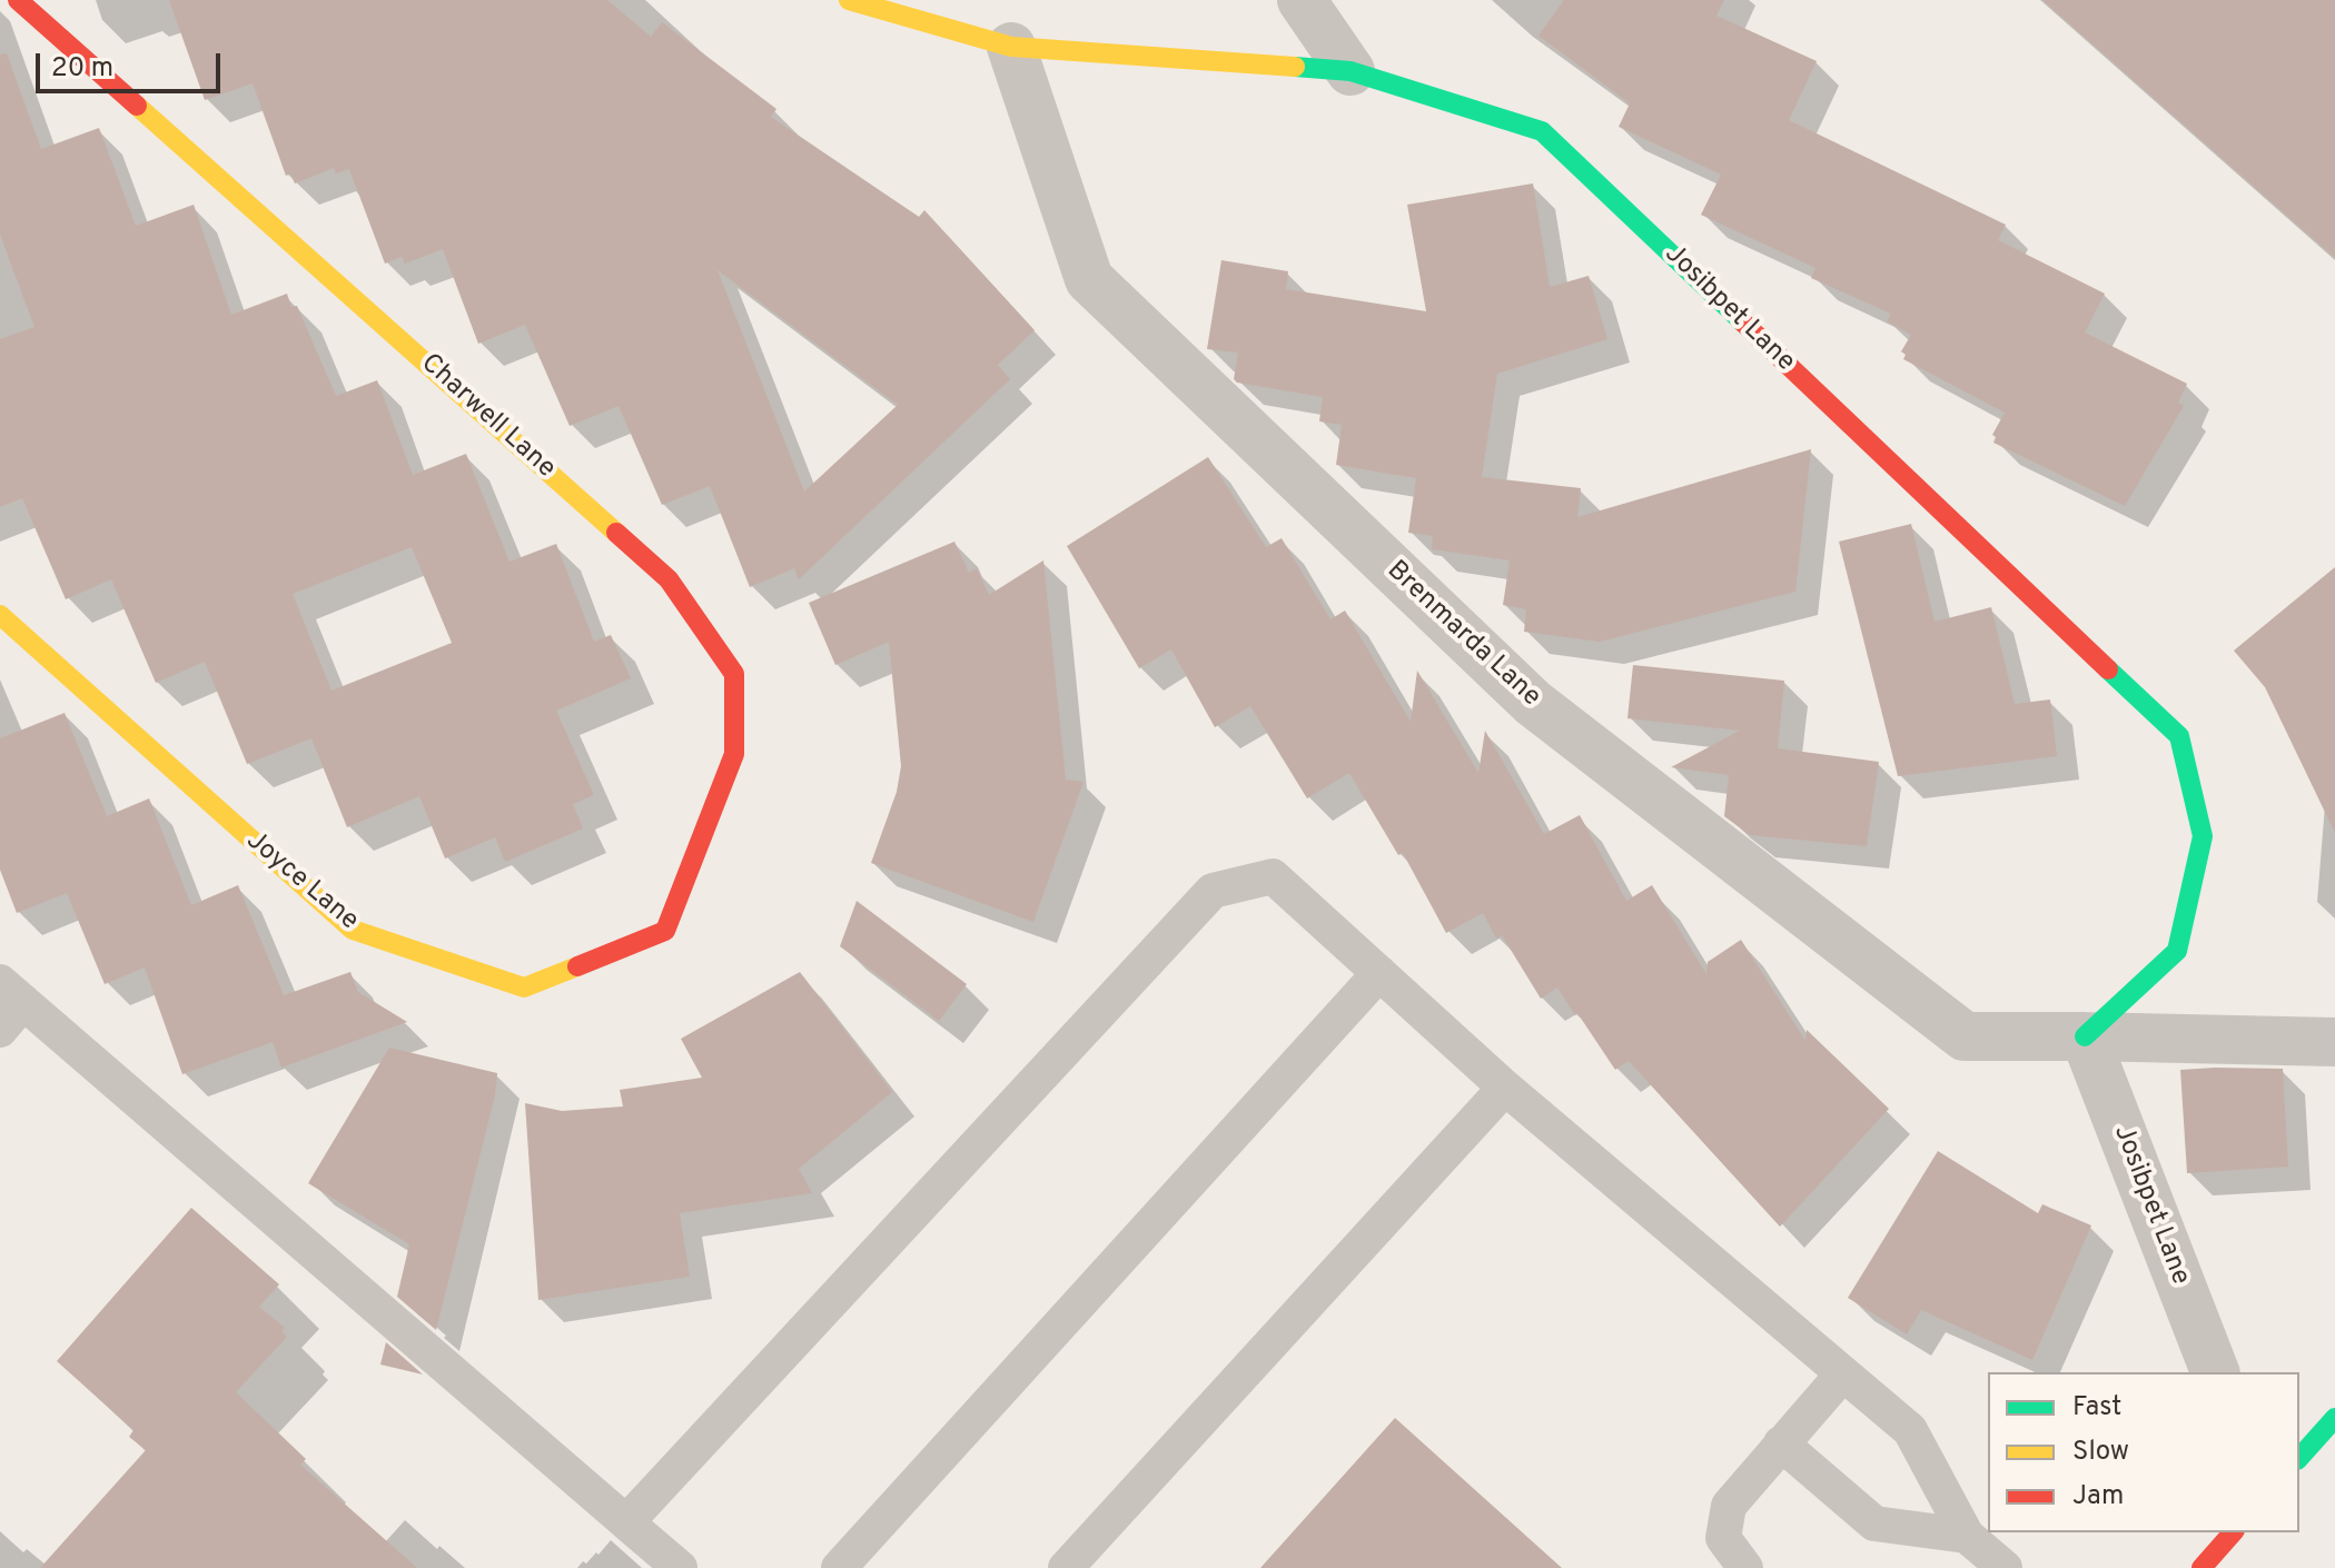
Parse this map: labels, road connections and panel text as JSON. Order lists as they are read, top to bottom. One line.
{"streets":{"street":["Josibpet Lane","Charwell Lane","Brenmarda Lane","Joyce Lane"]},"crossings":[["Josibpet Lane","Brenmarda Lane"],["Charwell Lane","Joyce Lane"]],"legend":["Fast","Slow","Jam"],"scale_bar":"20 m"}
